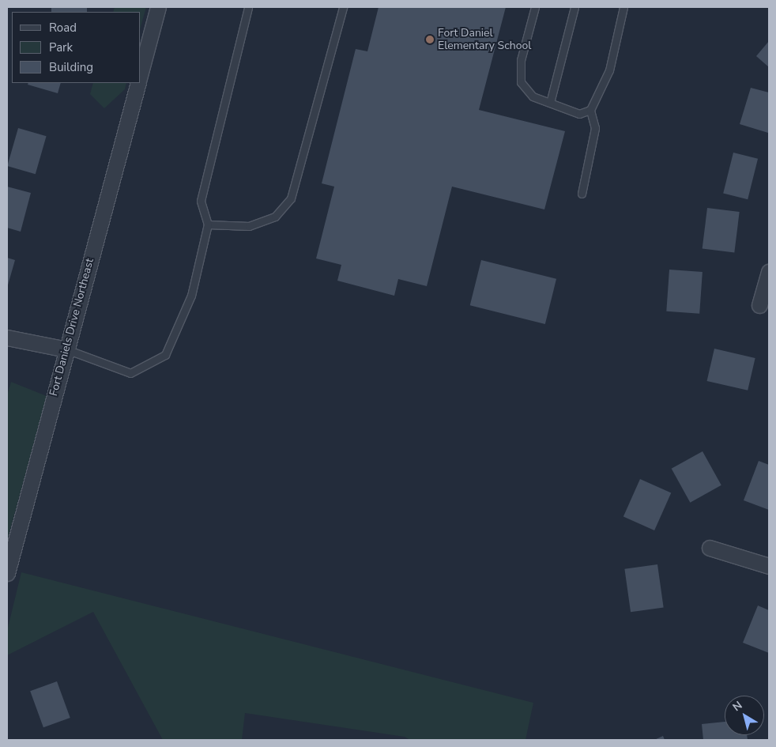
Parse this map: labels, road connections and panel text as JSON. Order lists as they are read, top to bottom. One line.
{"streets":{"street":["Fort Daniels Drive Northeast"]},"places":["Fort Daniel Elementary School"],"legend":["Road","Park","Building"],"north":"top left"}
